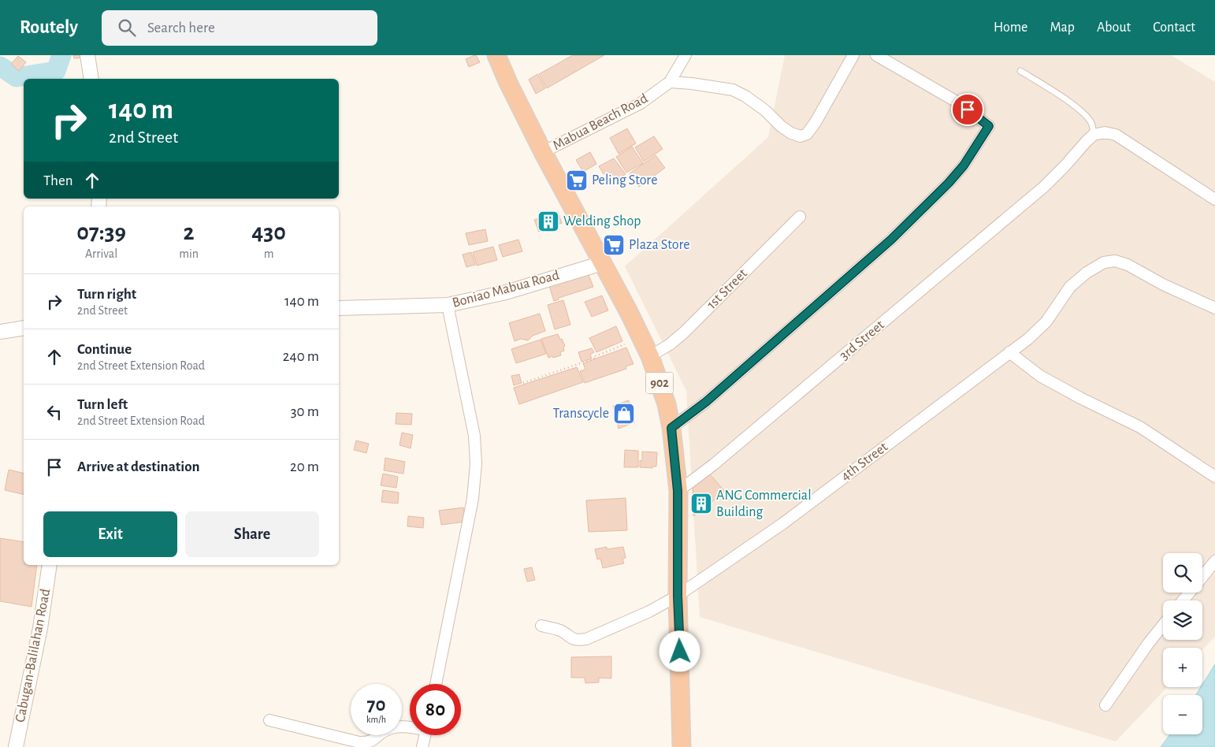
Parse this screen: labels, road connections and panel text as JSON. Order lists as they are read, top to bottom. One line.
{"streets":{"highway":["902"],"street":["Mabua Beach Road","Boniao Mabua Road","1st Street","3rd Street","4th Street","Cabugan-Balilahan Road"]},"crossings":[["Mabua Beach Road","902"],["Boniao Mabua Road","902"],["1st Street","902"],["3rd Street","902"],["902","4th Street"]],"places":{"supermarket":["Peling Store","Plaza Store"],"building":["Welding Shop","ANG Commercial Building"],"shop":["Transcycle"]},"page":{"header":"Routely","search":"Search here","nav":["Home","Map","About","Contact"],"turn":["140 m","2nd Street"],"then":"Then","eta":["07:39","Arrival","2","min","430","m"],"list":[{"name":"Turn right","note":"2nd Street","value":"140 m"},{"name":"Continue","note":"2nd Street Extension Road","value":"240 m"},{"name":"Turn left","note":"2nd Street Extension Road","value":"30 m"},{"name":"Arrive at destination","value":"20 m"}],"buttons":["Exit","Share"],"map_buttons":["+","−"],"speed":"70 km/h","limit":"80"}}
